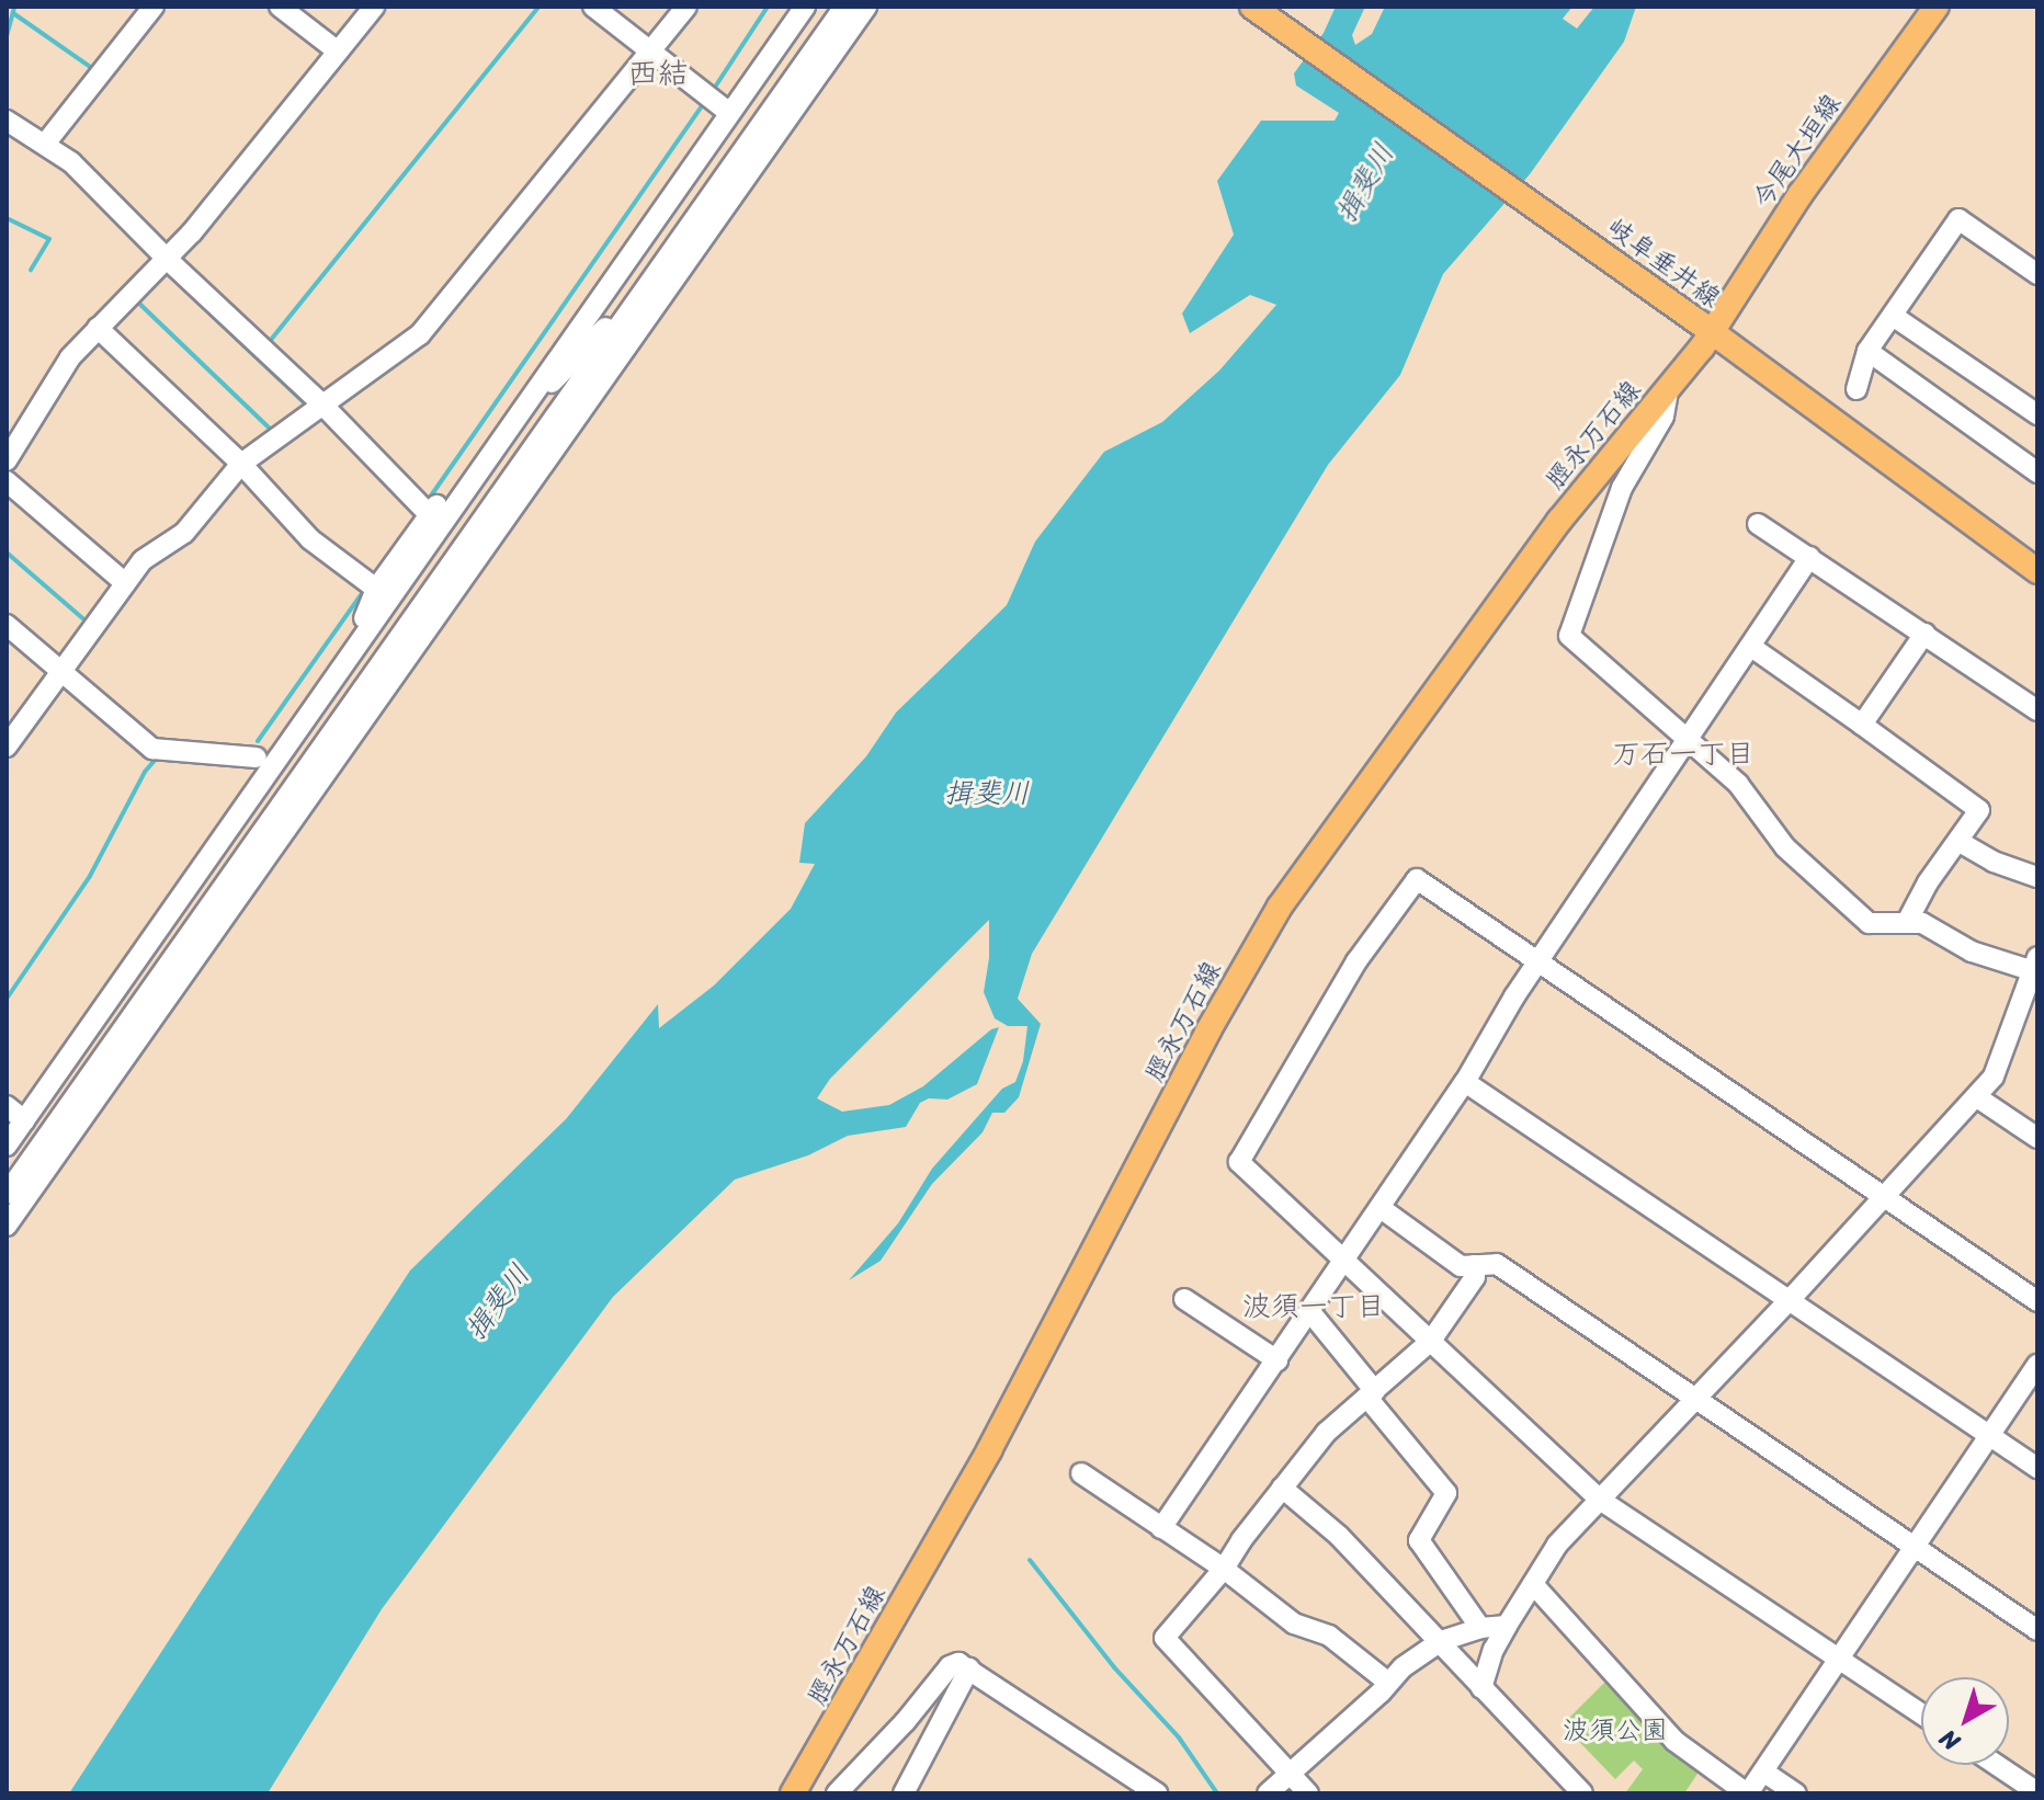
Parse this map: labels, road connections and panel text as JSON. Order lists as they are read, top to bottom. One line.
{"streets":{"main road":["今尾大垣線","岐阜垂井線","脛永万石線"]},"crossings":[["今尾大垣線","岐阜垂井線"],["今尾大垣線","脛永万石線"],["岐阜垂井線","脛永万石線"]],"districts":["西結","万石一丁目","波須一丁目"],"water":["揖斐川"],"parks":["波須公園"],"north":"bottom left"}
